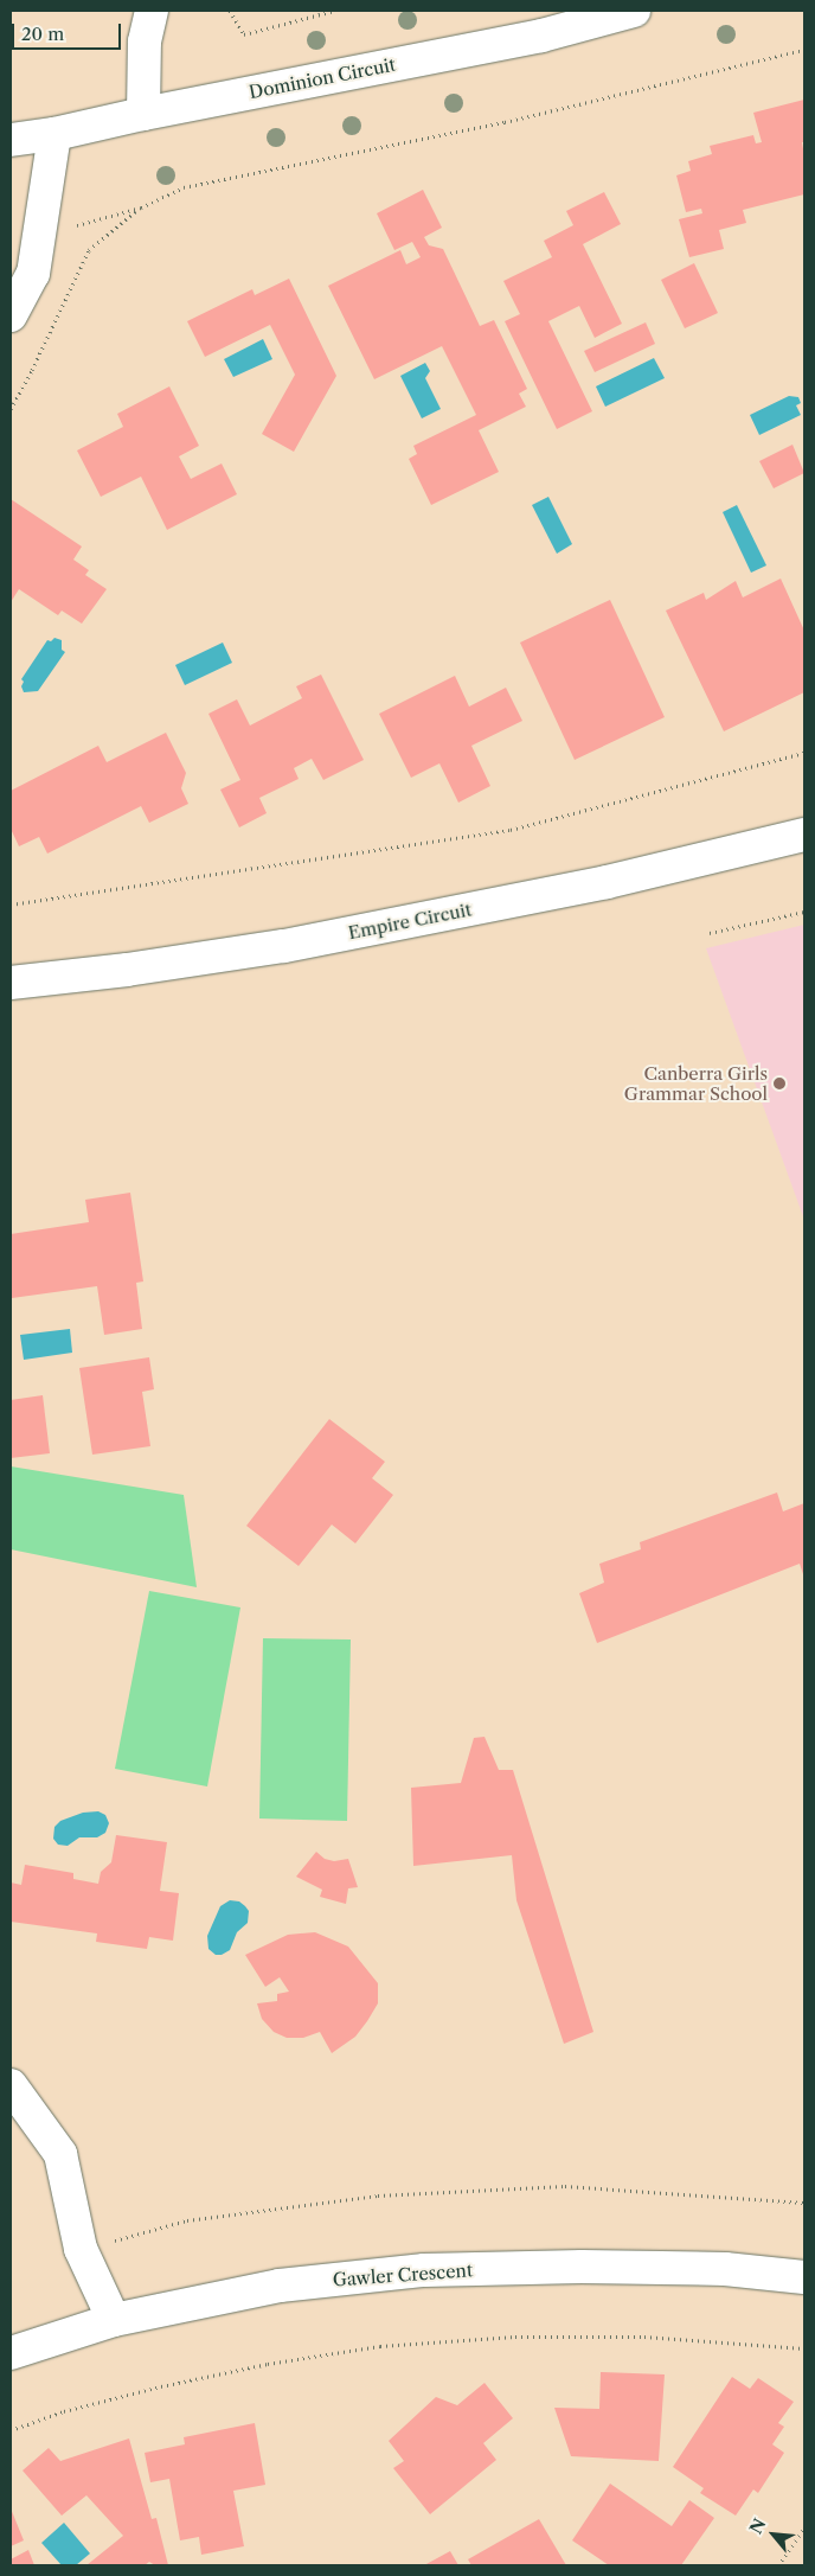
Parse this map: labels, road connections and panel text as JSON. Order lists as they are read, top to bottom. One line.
{"streets":{"street":["Dominion Circuit","Empire Circuit","Gawler Crescent"]},"places":["Canberra Girls Grammar School"],"scale_bar":"20 m","north":"top left"}
